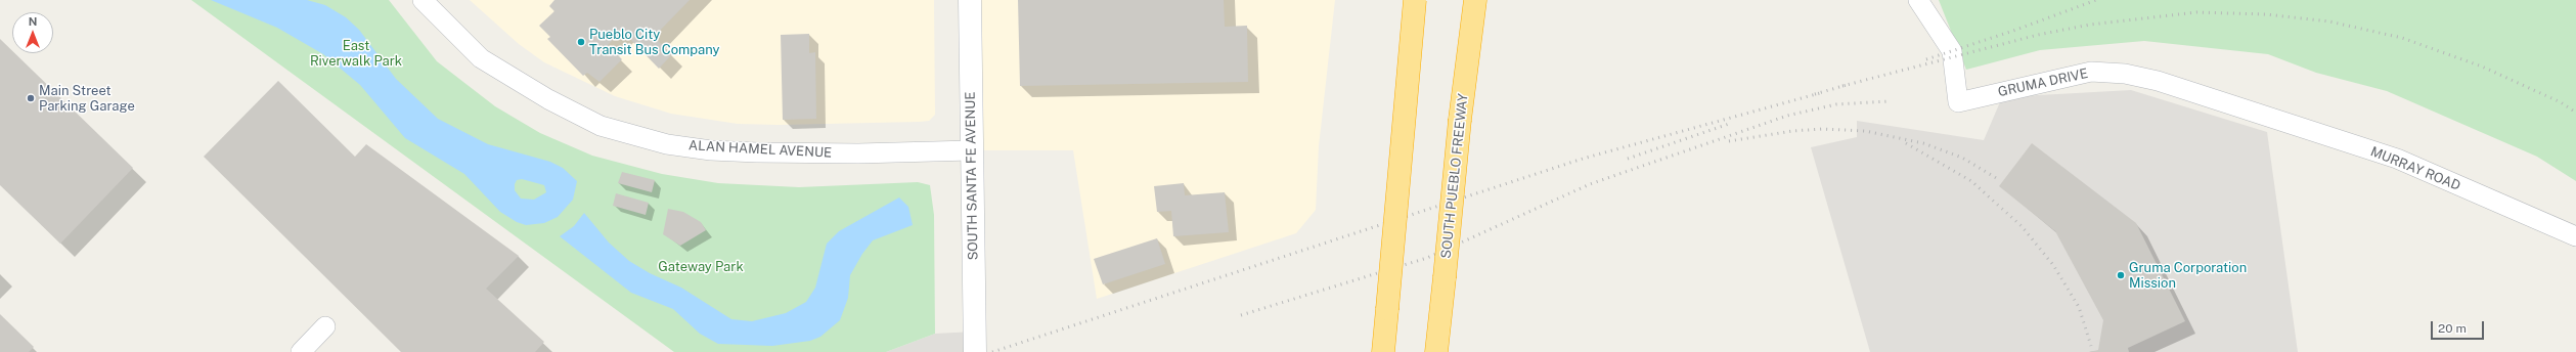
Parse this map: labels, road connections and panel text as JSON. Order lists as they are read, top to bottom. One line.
{"streets":{"highway":["SOUTH PUEBLO FREEWAY"],"main road":["SOUTH SANTA FE AVENUE"],"street":["GRUMA DRIVE","ALAN HAMEL AVENUE","MURRAY ROAD"]},"crossings":[["GRUMA DRIVE","MURRAY ROAD"],["ALAN HAMEL AVENUE","SOUTH SANTA FE AVENUE"]],"parks":["East Riverwalk Park","Gateway Park"],"places":["Pueblo City Transit Bus Company","Main Street Parking Garage","Gruma Corporation Mission"],"scale_bar":"20 m","north":"top"}
